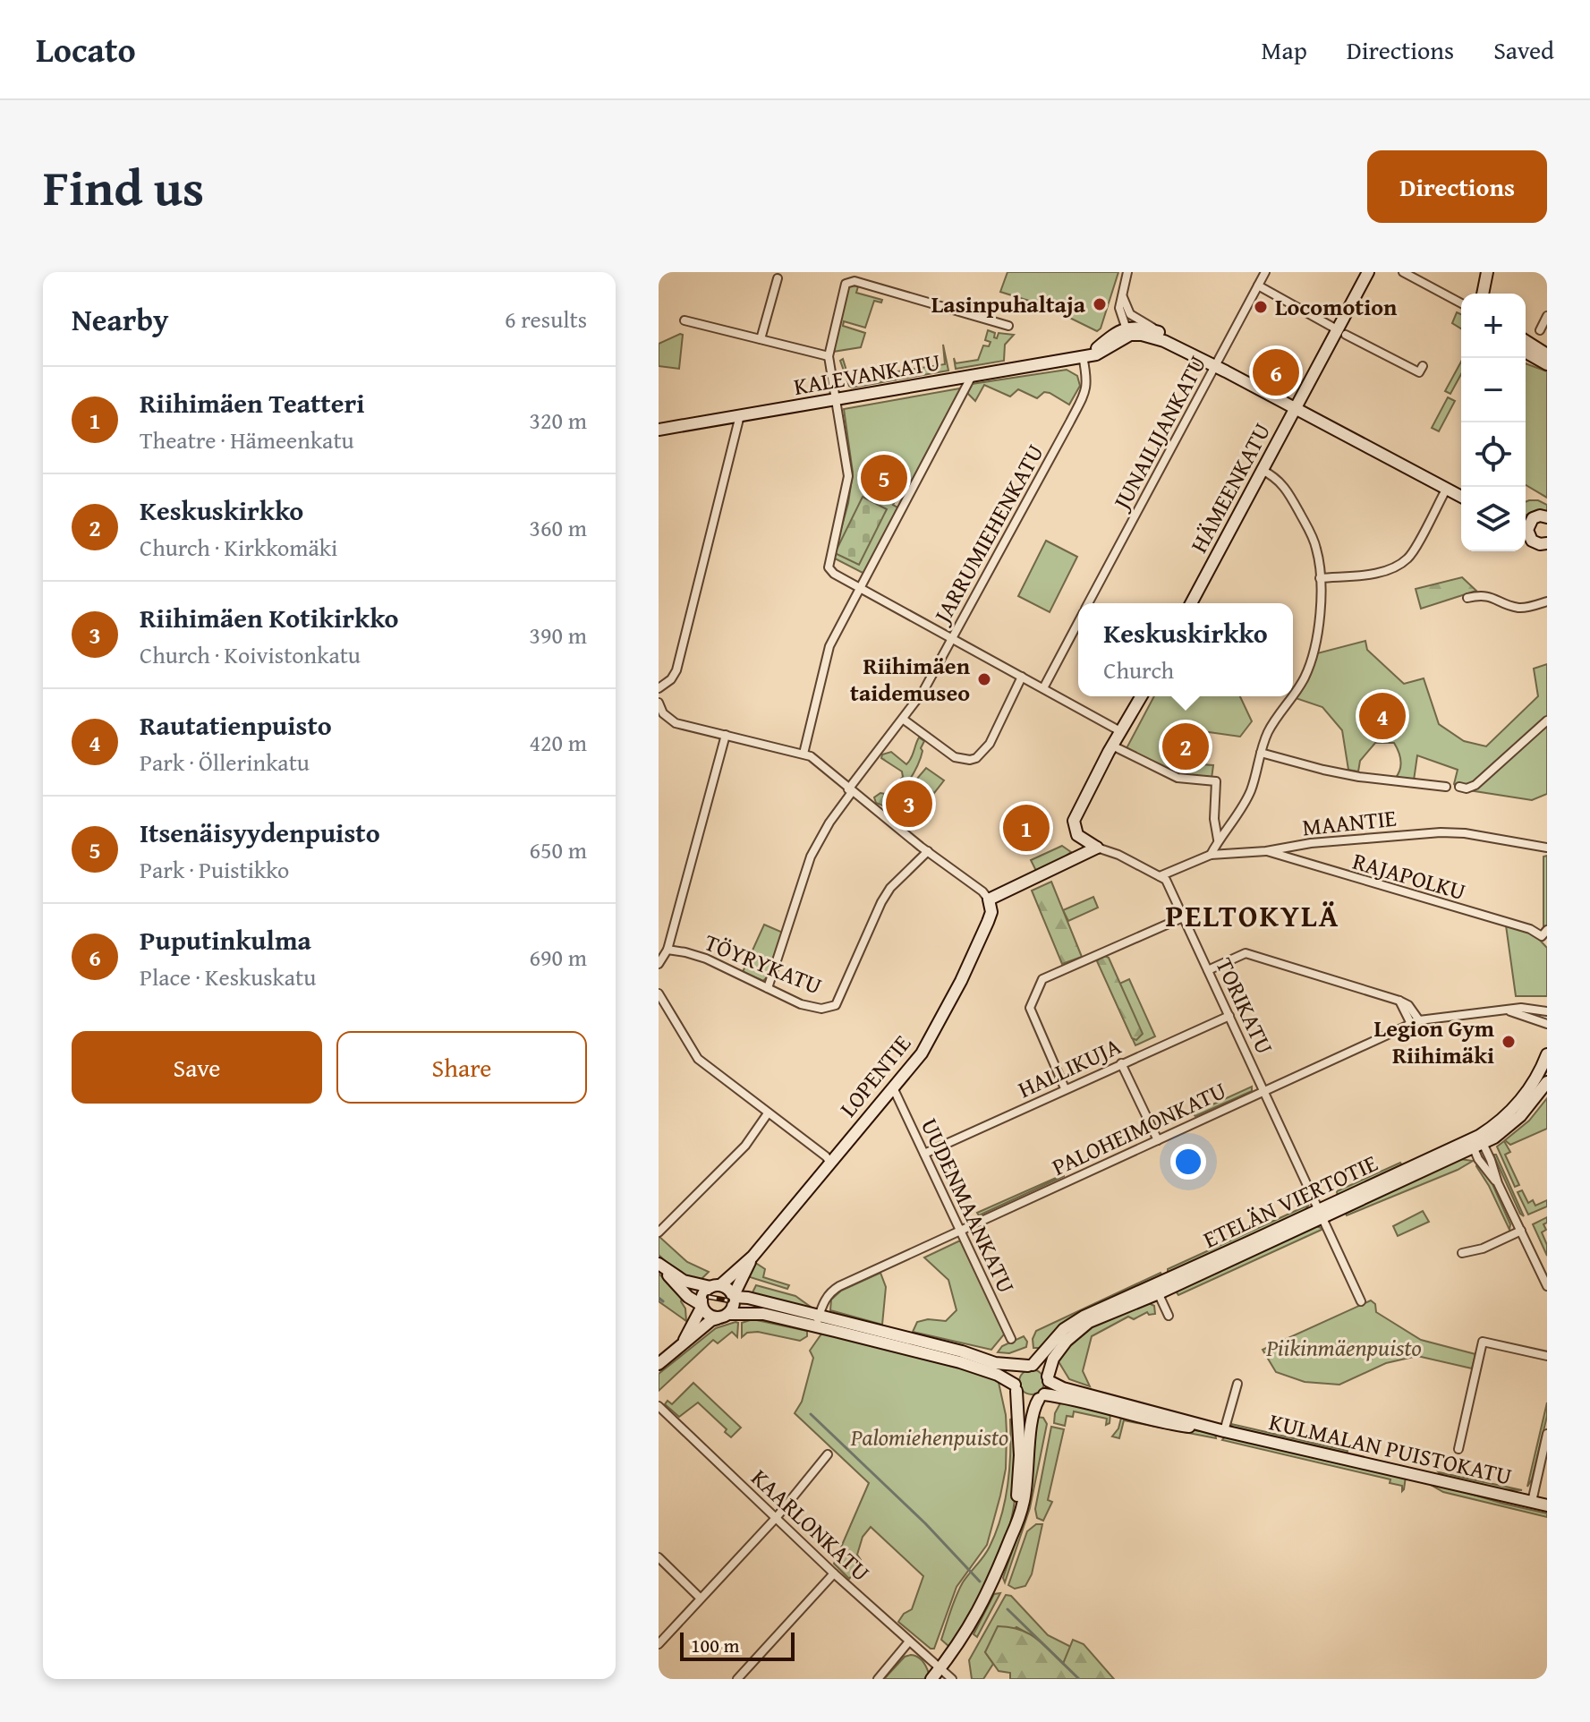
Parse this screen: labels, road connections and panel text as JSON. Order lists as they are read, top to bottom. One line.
{"streets":{"street":["KALEVANKATU","JUNAILIJANKATU","HÄMEENKATU","JARRUMIEHENKATU","MAANTIE","RAJAPOLKU","TÖYRYKATU","TORIKATU","HALLIKUJA","LOPENTIE","PALOHEIMONKATU","ETELÄN VIERTOTIE","UUDENMAANKATU","KULMALAN PUISTOKATU","KAARLONKATU"]},"crossings":[["KALEVANKATU","JARRUMIEHENKATU"],["JARRUMIEHENKATU","TÖYRYKATU"],["MAANTIE","RAJAPOLKU"],["MAANTIE","TORIKATU"],["TORIKATU","HALLIKUJA"],["TORIKATU","PALOHEIMONKATU"],["TORIKATU","ETELÄN VIERTOTIE"],["HALLIKUJA","UUDENMAANKATU"],["LOPENTIE","UUDENMAANKATU"],["PALOHEIMONKATU","UUDENMAANKATU"],["ETELÄN VIERTOTIE","KULMALAN PUISTOKATU"]],"districts":["PELTOKYLÄ"],"parks":["Piikinmäenpuisto","Palomiehenpuisto"],"places":["Lasinpuhaltaja","Locomotion","Riihimäen taidemuseo","Legion Gym Riihimäki"],"scale_bar":"100 m","page":{"header":"Locato","nav":["Map","Directions","Saved"],"title":"Find us","buttons":["Directions",["Save","Share"]],"heading":["Nearby","6 results"],"map_buttons":["+","−"],"pins":["6","5","4","2","3","1"],"list":[{"mark":"1","name":"Riihimäen Teatteri","note":"Theatre · Hämeenkatu","value":"320 m"},{"mark":"2","name":"Keskuskirkko","note":"Church · Kirkkomäki","value":"360 m"},{"mark":"3","name":"Riihimäen Kotikirkko","note":"Church · Koivistonkatu","value":"390 m"},{"mark":"4","name":"Rautatienpuisto","note":"Park · Öllerinkatu","value":"420 m"},{"mark":"5","name":"Itsenäisyydenpuisto","note":"Park · Puistikko","value":"650 m"},{"mark":"6","name":"Puputinkulma","note":"Place · Keskuskatu","value":"690 m"}],"popup":["Keskuskirkko","Church"],"scale":"100 m"}}
